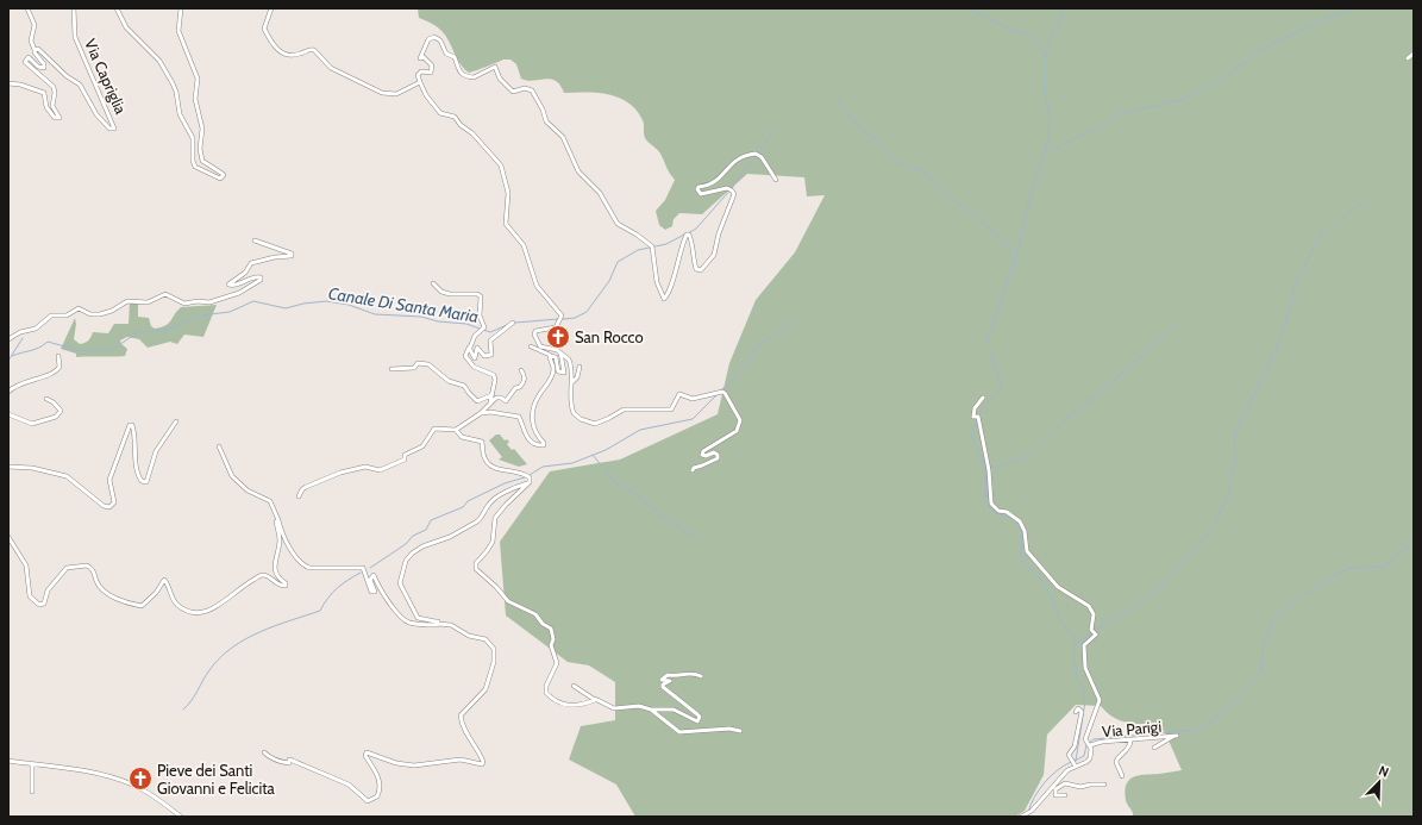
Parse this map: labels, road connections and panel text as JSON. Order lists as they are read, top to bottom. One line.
{"streets":{"street":["Via Capriglia","Via Parigi"]},"water":["Canale Di Santa Maria"],"places":{"church":["San Rocco","Pieve dei Santi Giovanni e Felicita"]},"north":"top right"}
